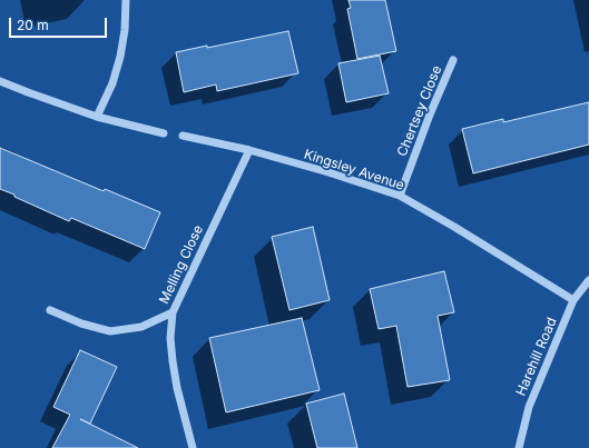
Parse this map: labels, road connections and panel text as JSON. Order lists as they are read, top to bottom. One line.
{"streets":{"street":["Chertsey Close","Kingsley Avenue","Melling Close","Harehill Road"]},"crossings":[["Chertsey Close","Kingsley Avenue"],["Kingsley Avenue","Melling Close"],["Kingsley Avenue","Harehill Road"]],"scale_bar":"20 m"}
